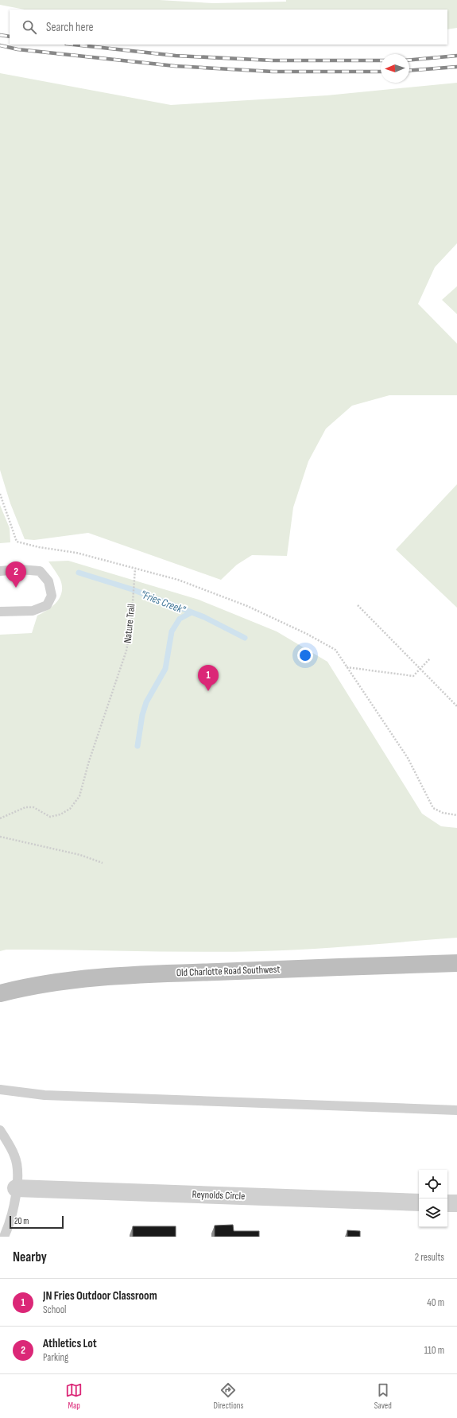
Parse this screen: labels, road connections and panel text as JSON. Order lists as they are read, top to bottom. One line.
{"streets":{"main road":["Old Charlotte Road Southwest"],"street":["Reynolds Circle"],"path":["Nature Trail"]},"water":["\"Fries Creek\""],"scale_bar":"20 m","north":"left","page":{"search":"Search here","pins":["2","1"],"scale":"20 m","heading":["Nearby","2 results"],"list":[{"mark":"1","name":"JN Fries Outdoor Classroom","note":"School","value":"40 m"},{"mark":"2","name":"Athletics Lot","note":"Parking","value":"110 m"}],"nav":["Map","Directions","Saved"]}}
